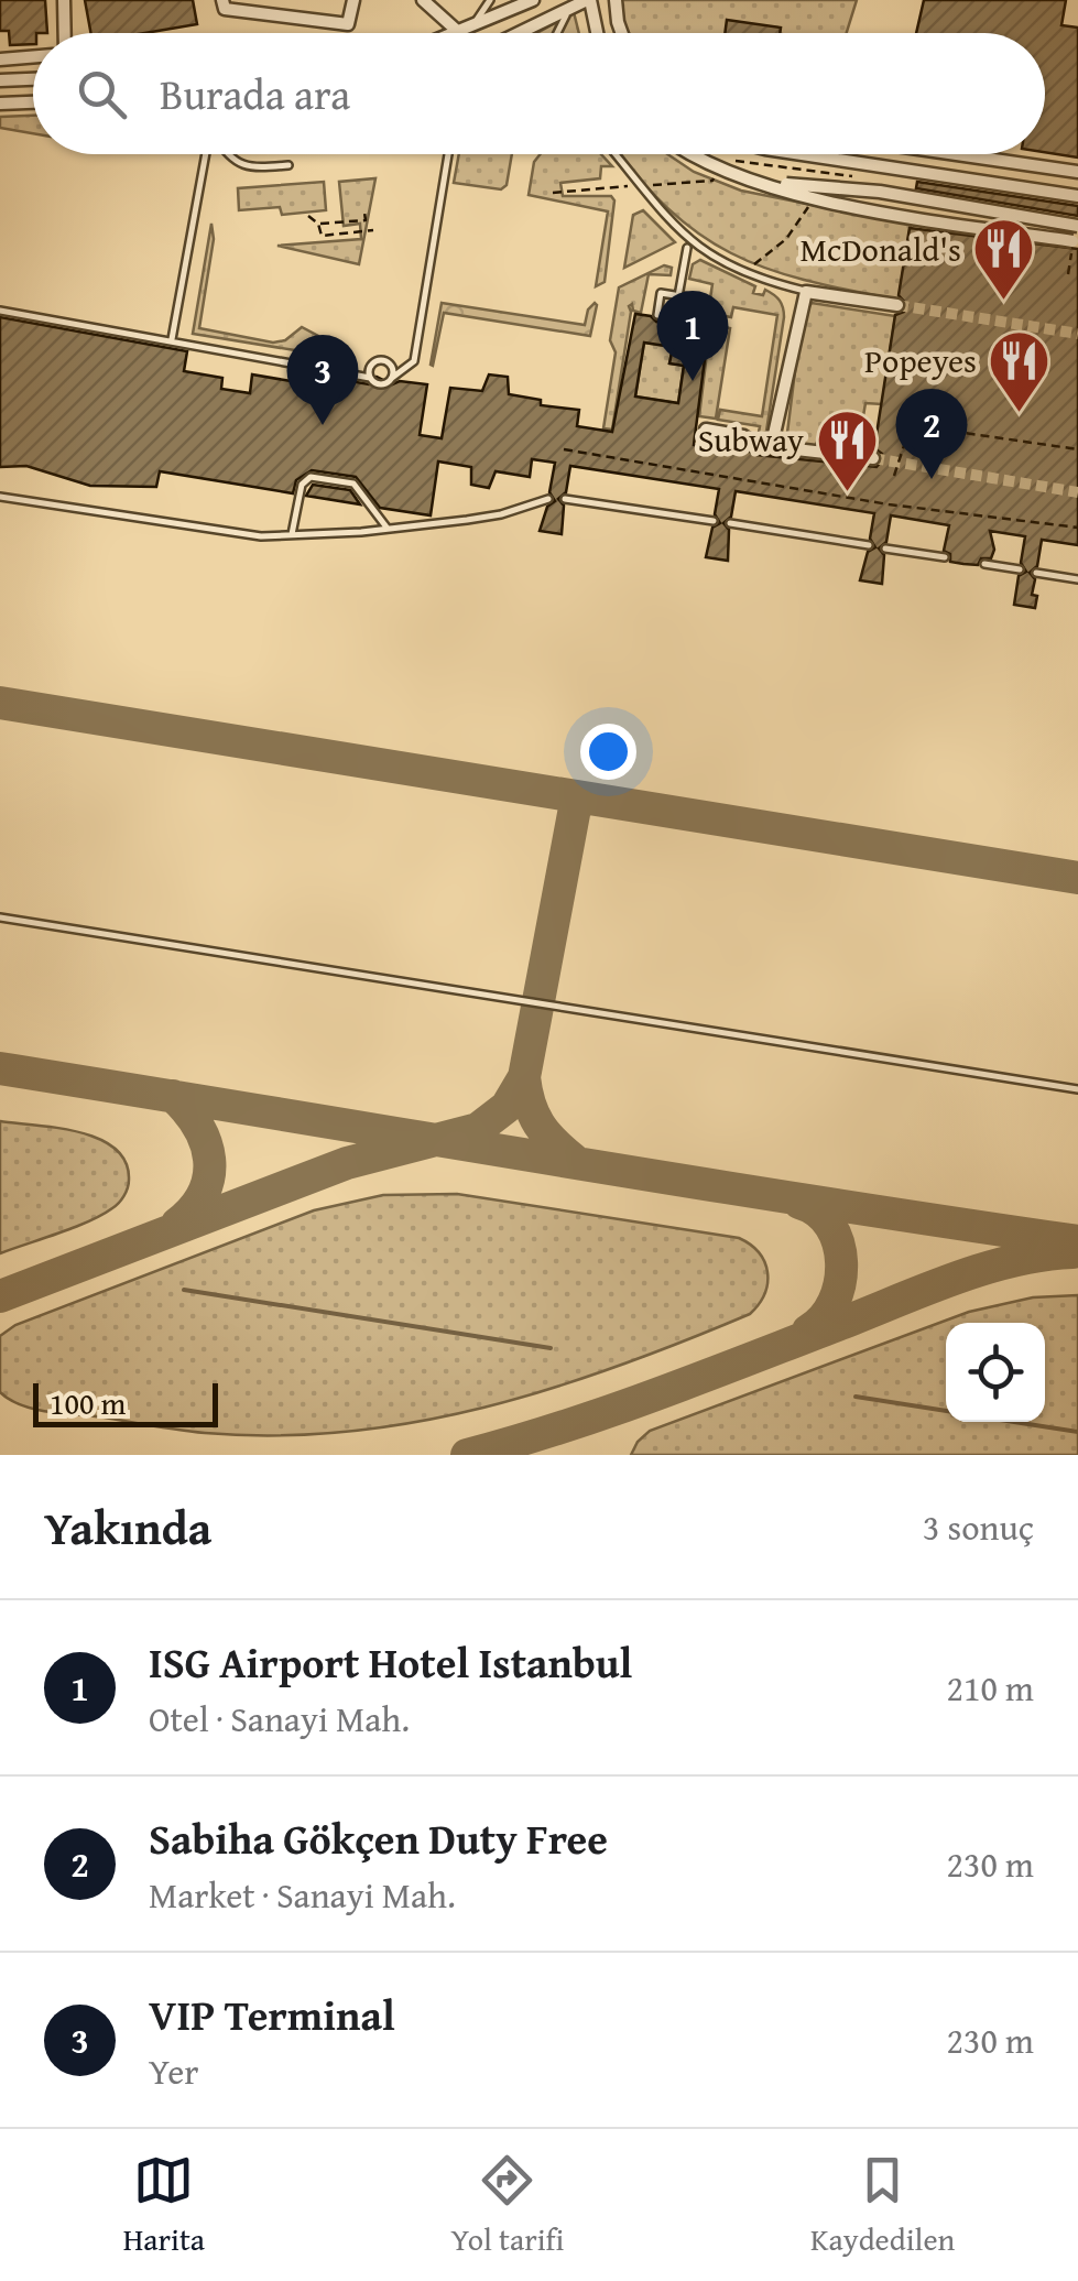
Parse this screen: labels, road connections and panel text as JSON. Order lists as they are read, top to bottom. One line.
{"places":{"restaurant":["McDonald's","Popeyes","Subway"]},"scale_bar":"100 m","page":{"search":"Burada ara","pins":["1","3","2"],"scale":"100 m","heading":["Yakında","3 sonuç"],"list":[{"mark":"1","name":"ISG Airport Hotel Istanbul","note":"Otel · Sanayi Mah.","value":"210 m"},{"mark":"2","name":"Sabiha Gökçen Duty Free","note":"Market · Sanayi Mah.","value":"230 m"},{"mark":"3","name":"VIP Terminal","note":"Yer","value":"230 m"}],"nav":["Harita","Yol tarifi","Kaydedilen"]}}
